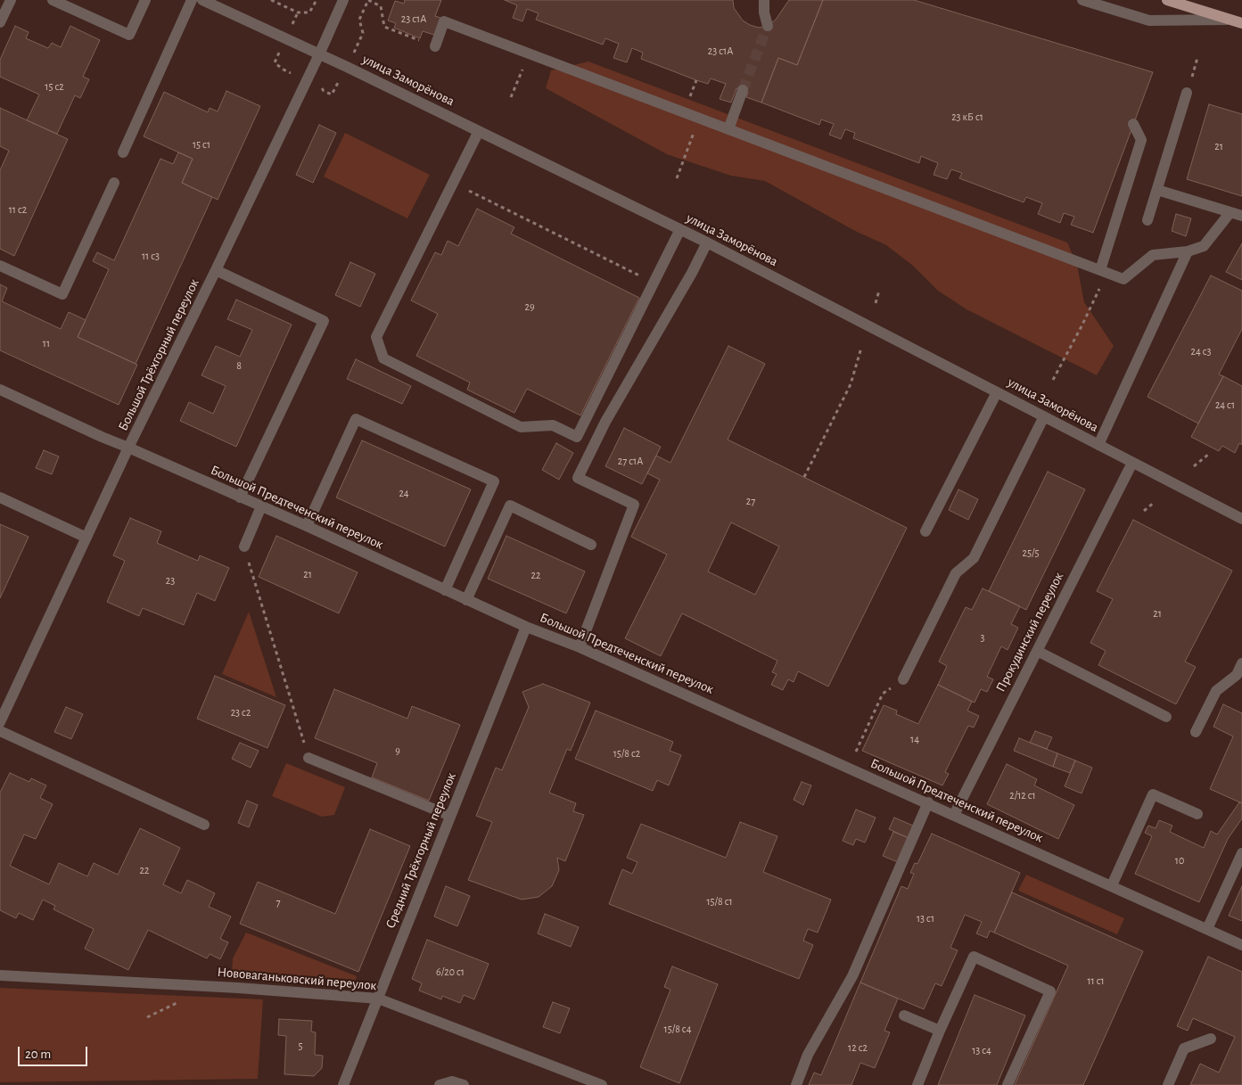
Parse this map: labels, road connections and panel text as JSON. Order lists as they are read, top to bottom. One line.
{"streets":{"street":["улица Заморёнова","Большой Трёхгорный переулок","Большой Предтеченский переулок","Прокудинский переулок","Средний Трёхгорный переулок","Нововаганьковский переулок"]},"crossings":[["улица Заморёнова","Большой Трёхгорный переулок"],["улица Заморёнова","Прокудинский переулок"],["Большой Трёхгорный переулок","Большой Предтеченский переулок"],["Большой Предтеченский переулок","Прокудинский переулок"],["Большой Предтеченский переулок","Средний Трёхгорный переулок"],["Средний Трёхгорный переулок","Нововаганьковский переулок"]],"house_numbers":["23 с1А","23 с1А","15 с2","23 кБ с1","15 с1","21","11 с2","11 с3","29","11","24 с3","8","24 с1","27 с1А","24","27","25/5","21","22","23","21","3","23 с2","14","9","15/8 с2","2/12 с1","10","22","15/8 с1","7","13 с1","6/20 с1","11 с1","15/8 с4","5","12 с2","13 с4"],"scale_bar":"20 m"}
